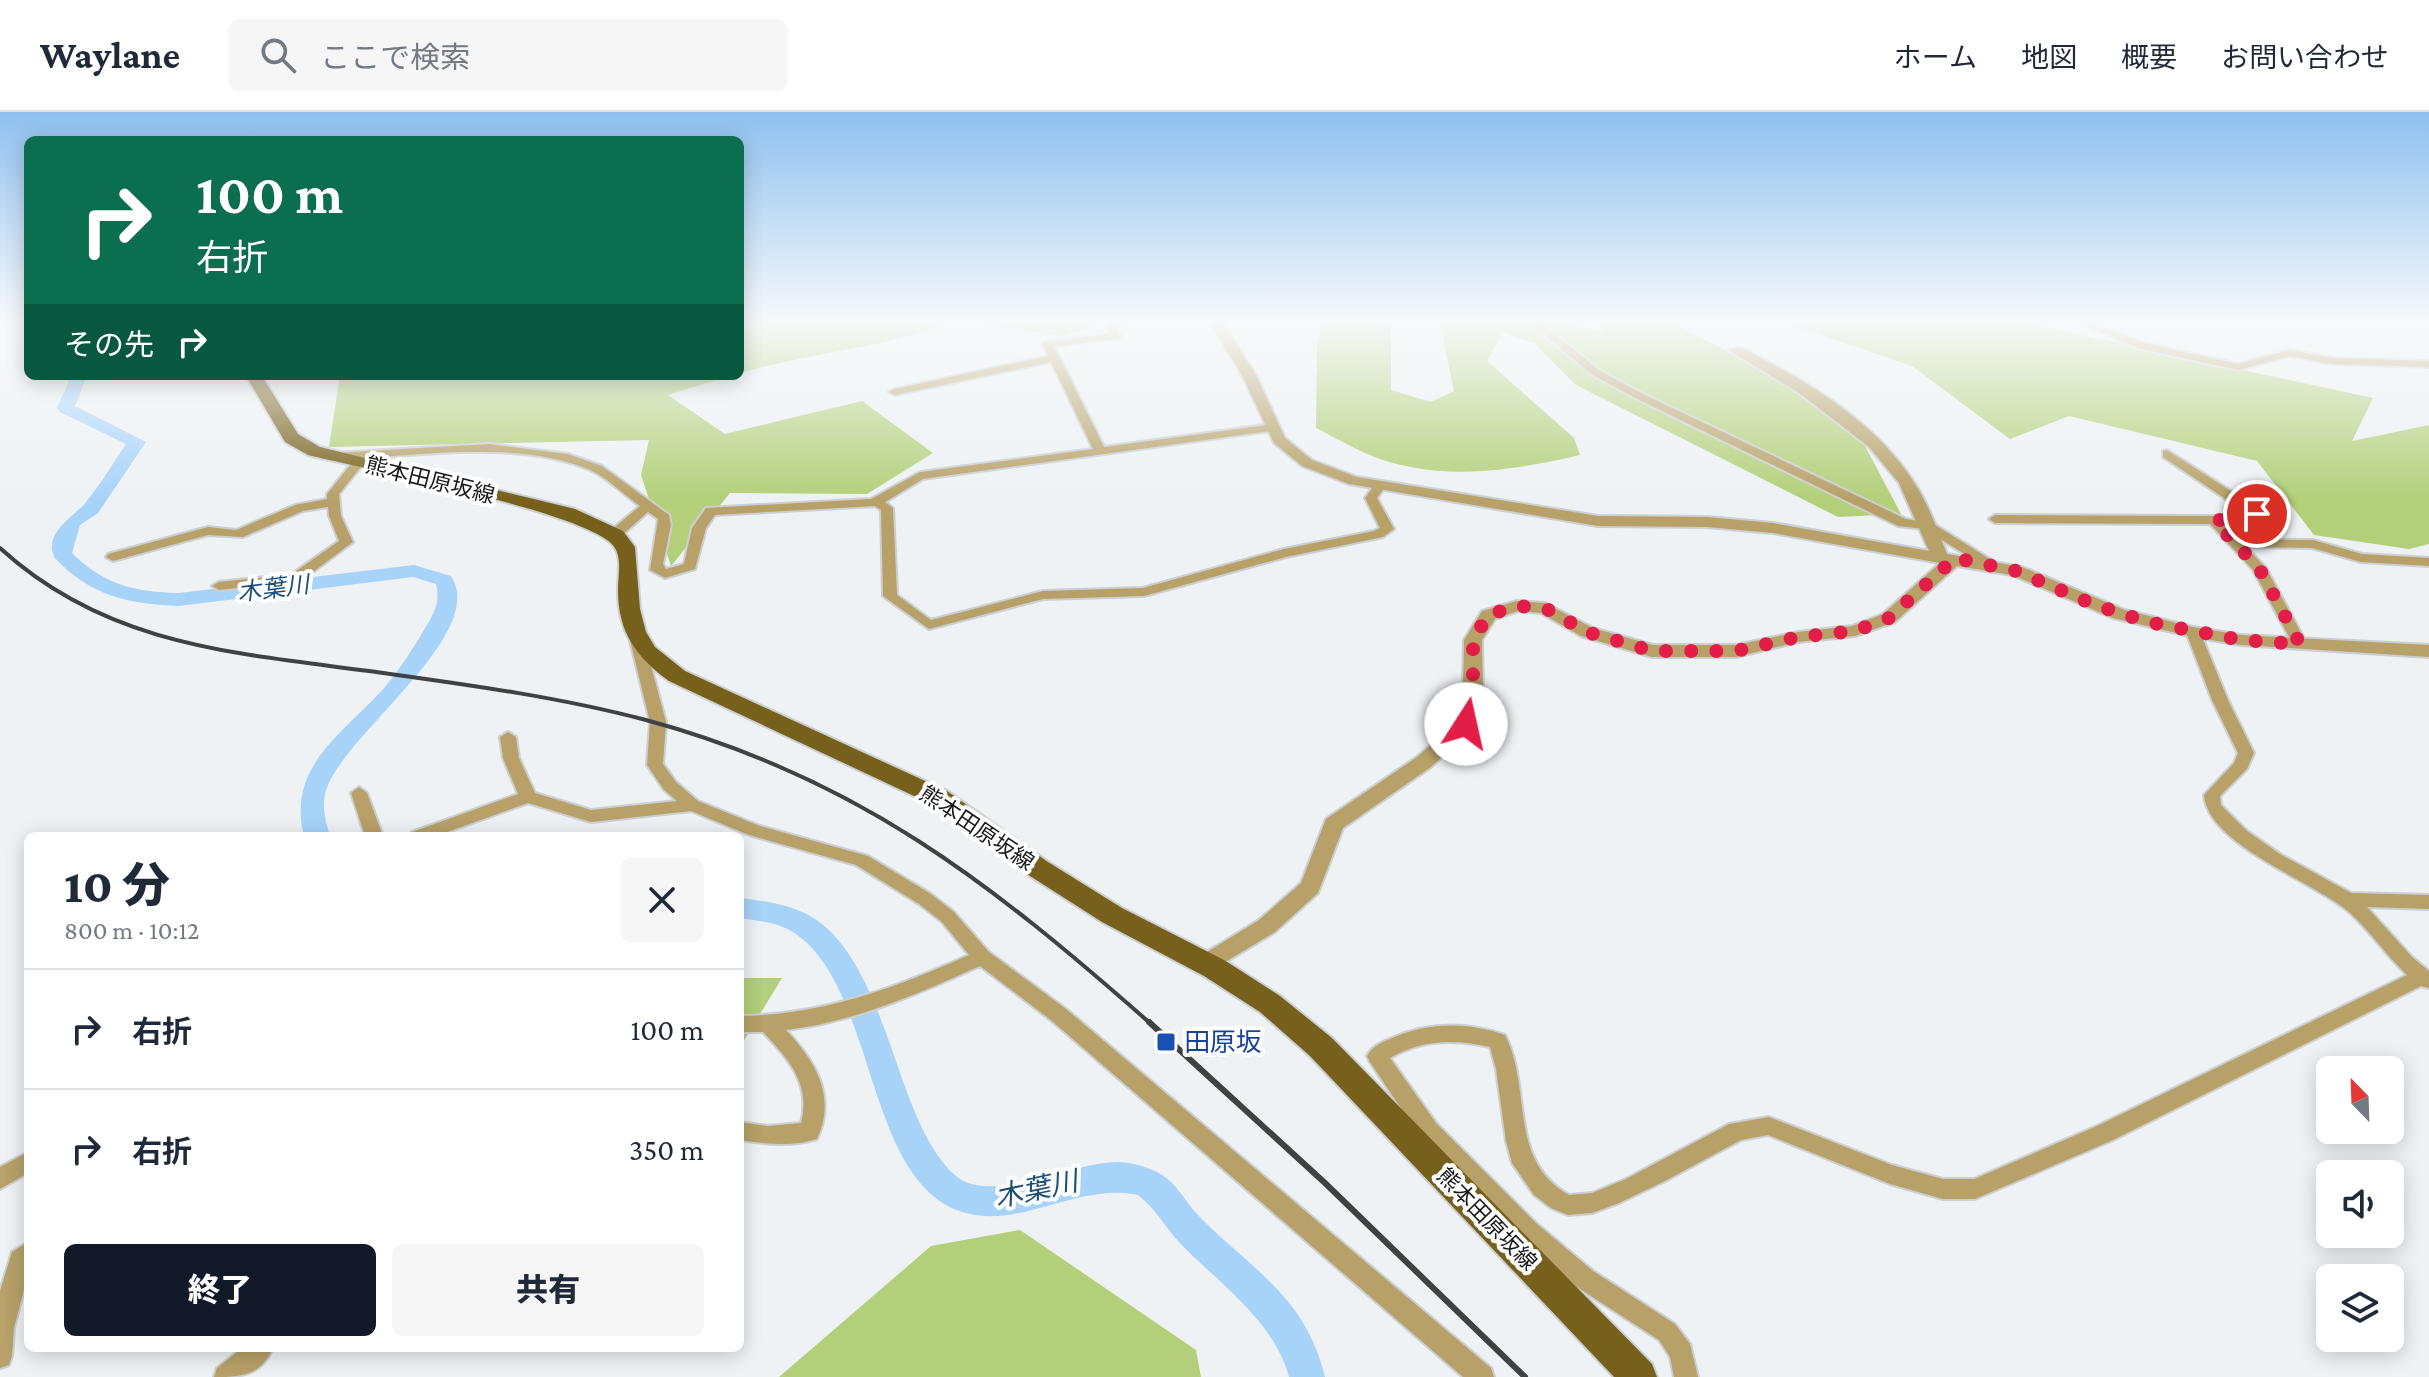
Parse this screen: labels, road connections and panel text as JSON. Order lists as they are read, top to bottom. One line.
{"streets":{"main road":["熊本田原坂線"]},"water":["木葉川"],"places":{"transit":["田原坂"]},"north":"top left","page":{"header":"Waylane","search":"ここで検索","nav":["ホーム","地図","概要","お問い合わせ"],"turn":["100 m","右折"],"then":"その先","heading":["10 分","800 m · 10:12"],"list":[{"name":"右折","value":"100 m"},{"name":"右折","value":"350 m"}],"buttons":["終了","共有"]}}
